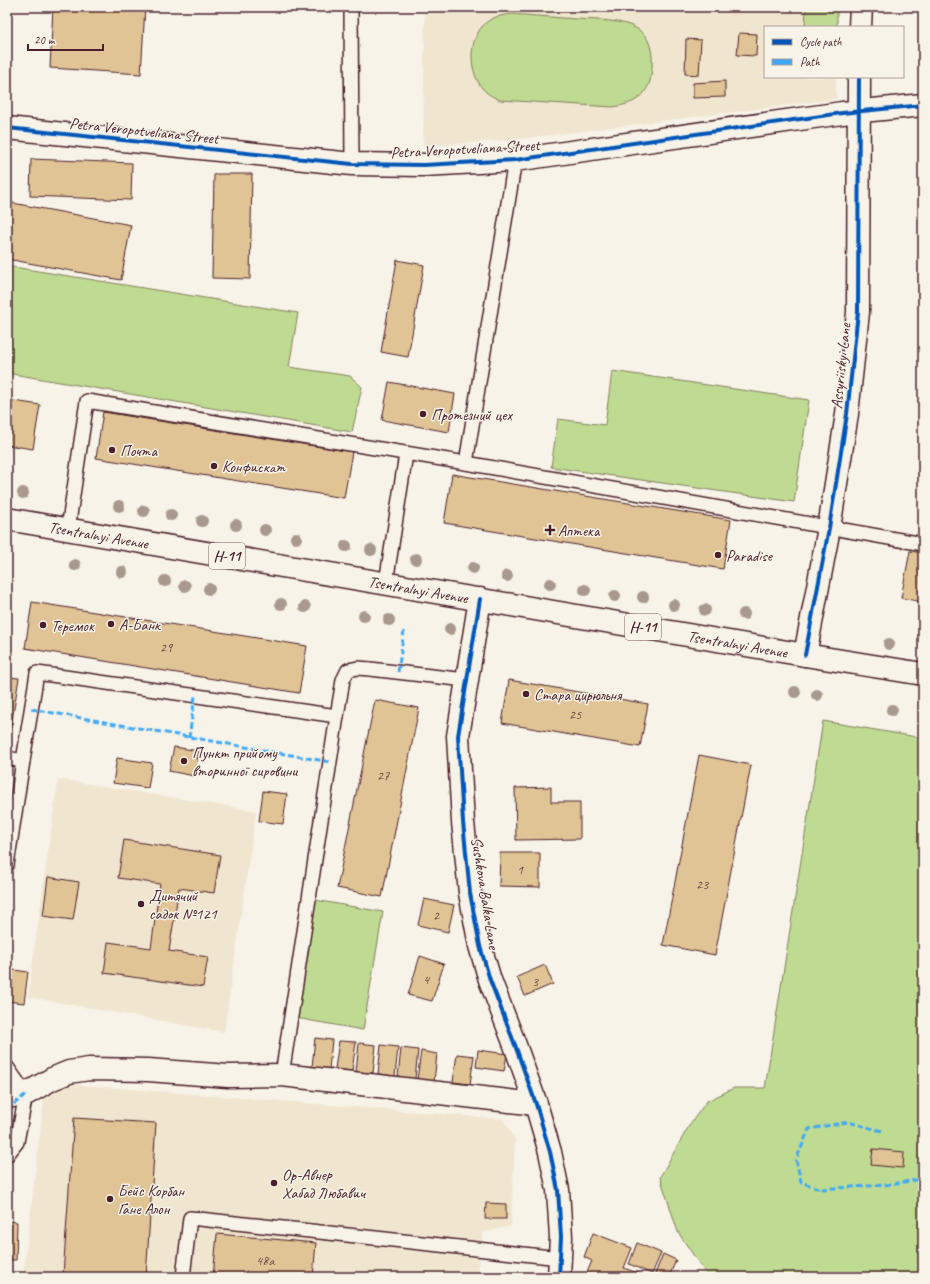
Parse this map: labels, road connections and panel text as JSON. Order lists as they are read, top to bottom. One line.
{"streets":{"street":["Petra Veropotveliana Street","Assyriiskyi Lane","Tsentralnyi Avenue","Н-11","Sushkova Balka Lane"]},"crossings":[["Petra Veropotveliana Street","Assyriiskyi Lane"],["Assyriiskyi Lane","Tsentralnyi Avenue"],["Tsentralnyi Avenue","Sushkova Balka Lane"]],"places":{"other":["Протезний цех","Почта","Конфискат","Paradise","А-Банк","Теремок","Стара цирюльня","Пункт прийому вторинної сировини","Дитячий садок №121","Ор-Авнер Хабад Любавич","Бейс Корбан Гане Алон"],"health":["Аптека"]},"house_numbers":["29","25","27","1","23","2","4","3","48а"],"legend":["Cycle path","Path"],"scale_bar":"20 m"}
